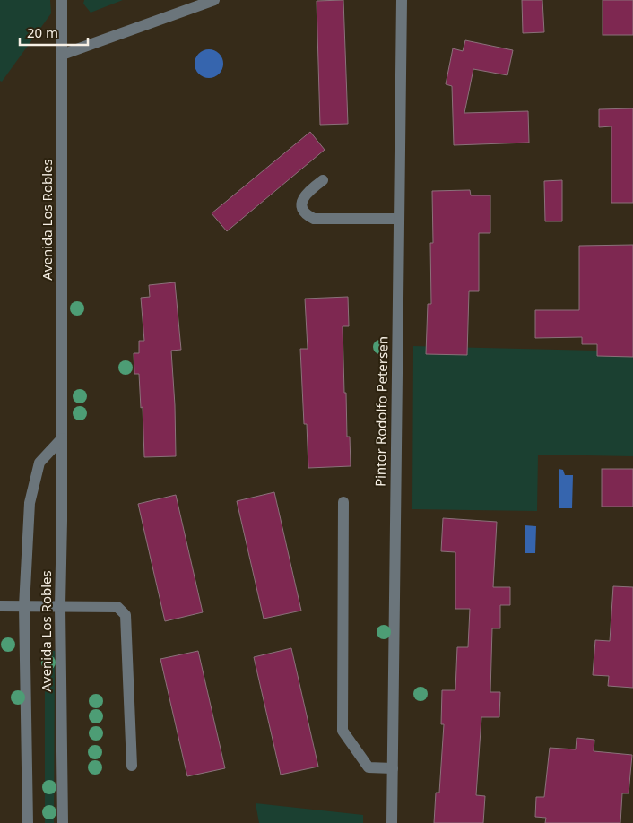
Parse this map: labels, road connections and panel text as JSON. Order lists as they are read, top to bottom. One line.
{"streets":{"street":["Avenida Los Robles","Pintor Rodolfo Petersen"]},"scale_bar":"20 m"}
